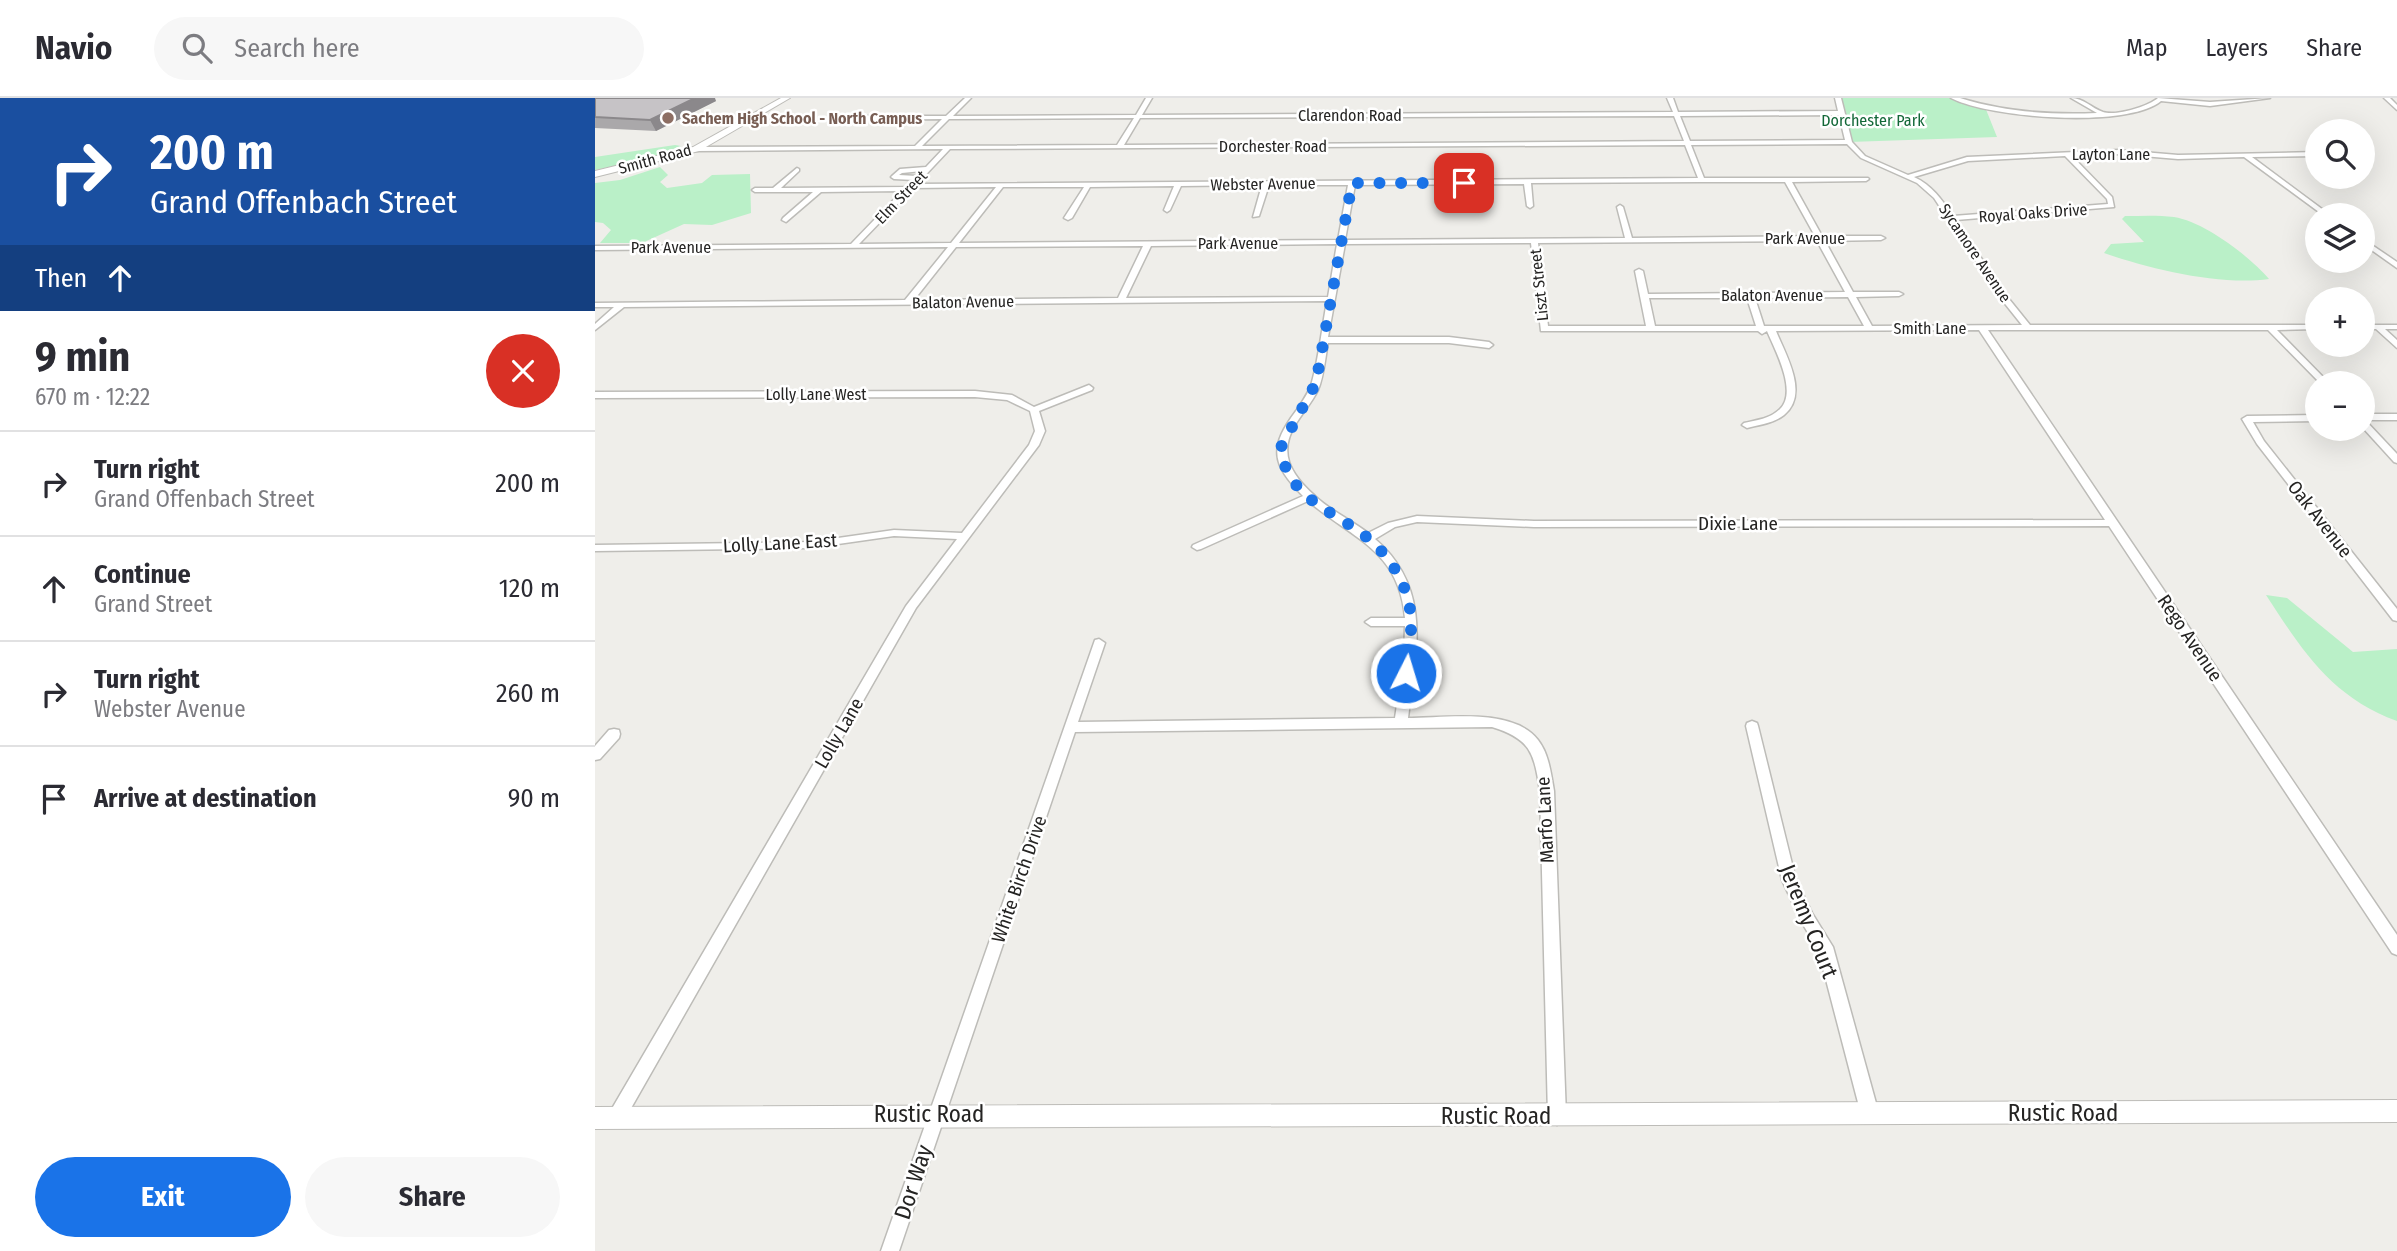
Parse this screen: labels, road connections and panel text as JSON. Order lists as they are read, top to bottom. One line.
{"streets":{"street":["Clarendon Road","Dorchester Road","Layton Lane","Smith Road","Webster Avenue","Elm Street","Royal Oaks Drive","Park Avenue","Sycamore Avenue","Liszt Street","Balaton Avenue","Smith Lane","Lolly Lane West","Oak Avenue","Dixie Lane","Lolly Lane East","Rego Avenue","Lolly Lane","Marfo Lane","White Birch Drive","Jeremy Court","Rustic Road","Dor Way"]},"crossings":[["Clarendon Road","Elm Street"],["Dorchester Road","Smith Road"],["Dorchester Road","Elm Street"],["Dorchester Road","Sycamore Avenue"],["Layton Lane","Royal Oaks Drive"],["Layton Lane","Sycamore Avenue"],["Webster Avenue","Elm Street"],["Elm Street","Park Avenue"],["Royal Oaks Drive","Sycamore Avenue"],["Park Avenue","Liszt Street"],["Sycamore Avenue","Smith Lane"],["Liszt Street","Smith Lane"],["Smith Lane","Rego Avenue"],["Lolly Lane West","Lolly Lane"],["Dixie Lane","Rego Avenue"],["Lolly Lane East","Lolly Lane"],["Lolly Lane","Rustic Road"],["Marfo Lane","White Birch Drive"],["Marfo Lane","Rustic Road"],["White Birch Drive","Rustic Road"],["White Birch Drive","Dor Way"],["Jeremy Court","Rustic Road"],["Rustic Road","Dor Way"]],"parks":["Dorchester Park"],"places":["Sachem High School - North Campus"],"page":{"header":"Navio","search":"Search here","nav":["Map","Layers","Share"],"turn":["200 m","Grand Offenbach Street"],"map_buttons":["+","−"],"then":"Then","heading":["9 min","670 m · 12:22"],"list":[{"name":"Turn right","note":"Grand Offenbach Street","value":"200 m"},{"name":"Continue","note":"Grand Street","value":"120 m"},{"name":"Turn right","note":"Webster Avenue","value":"260 m"},{"name":"Arrive at destination","value":"90 m"}],"buttons":["Exit","Share"]}}
